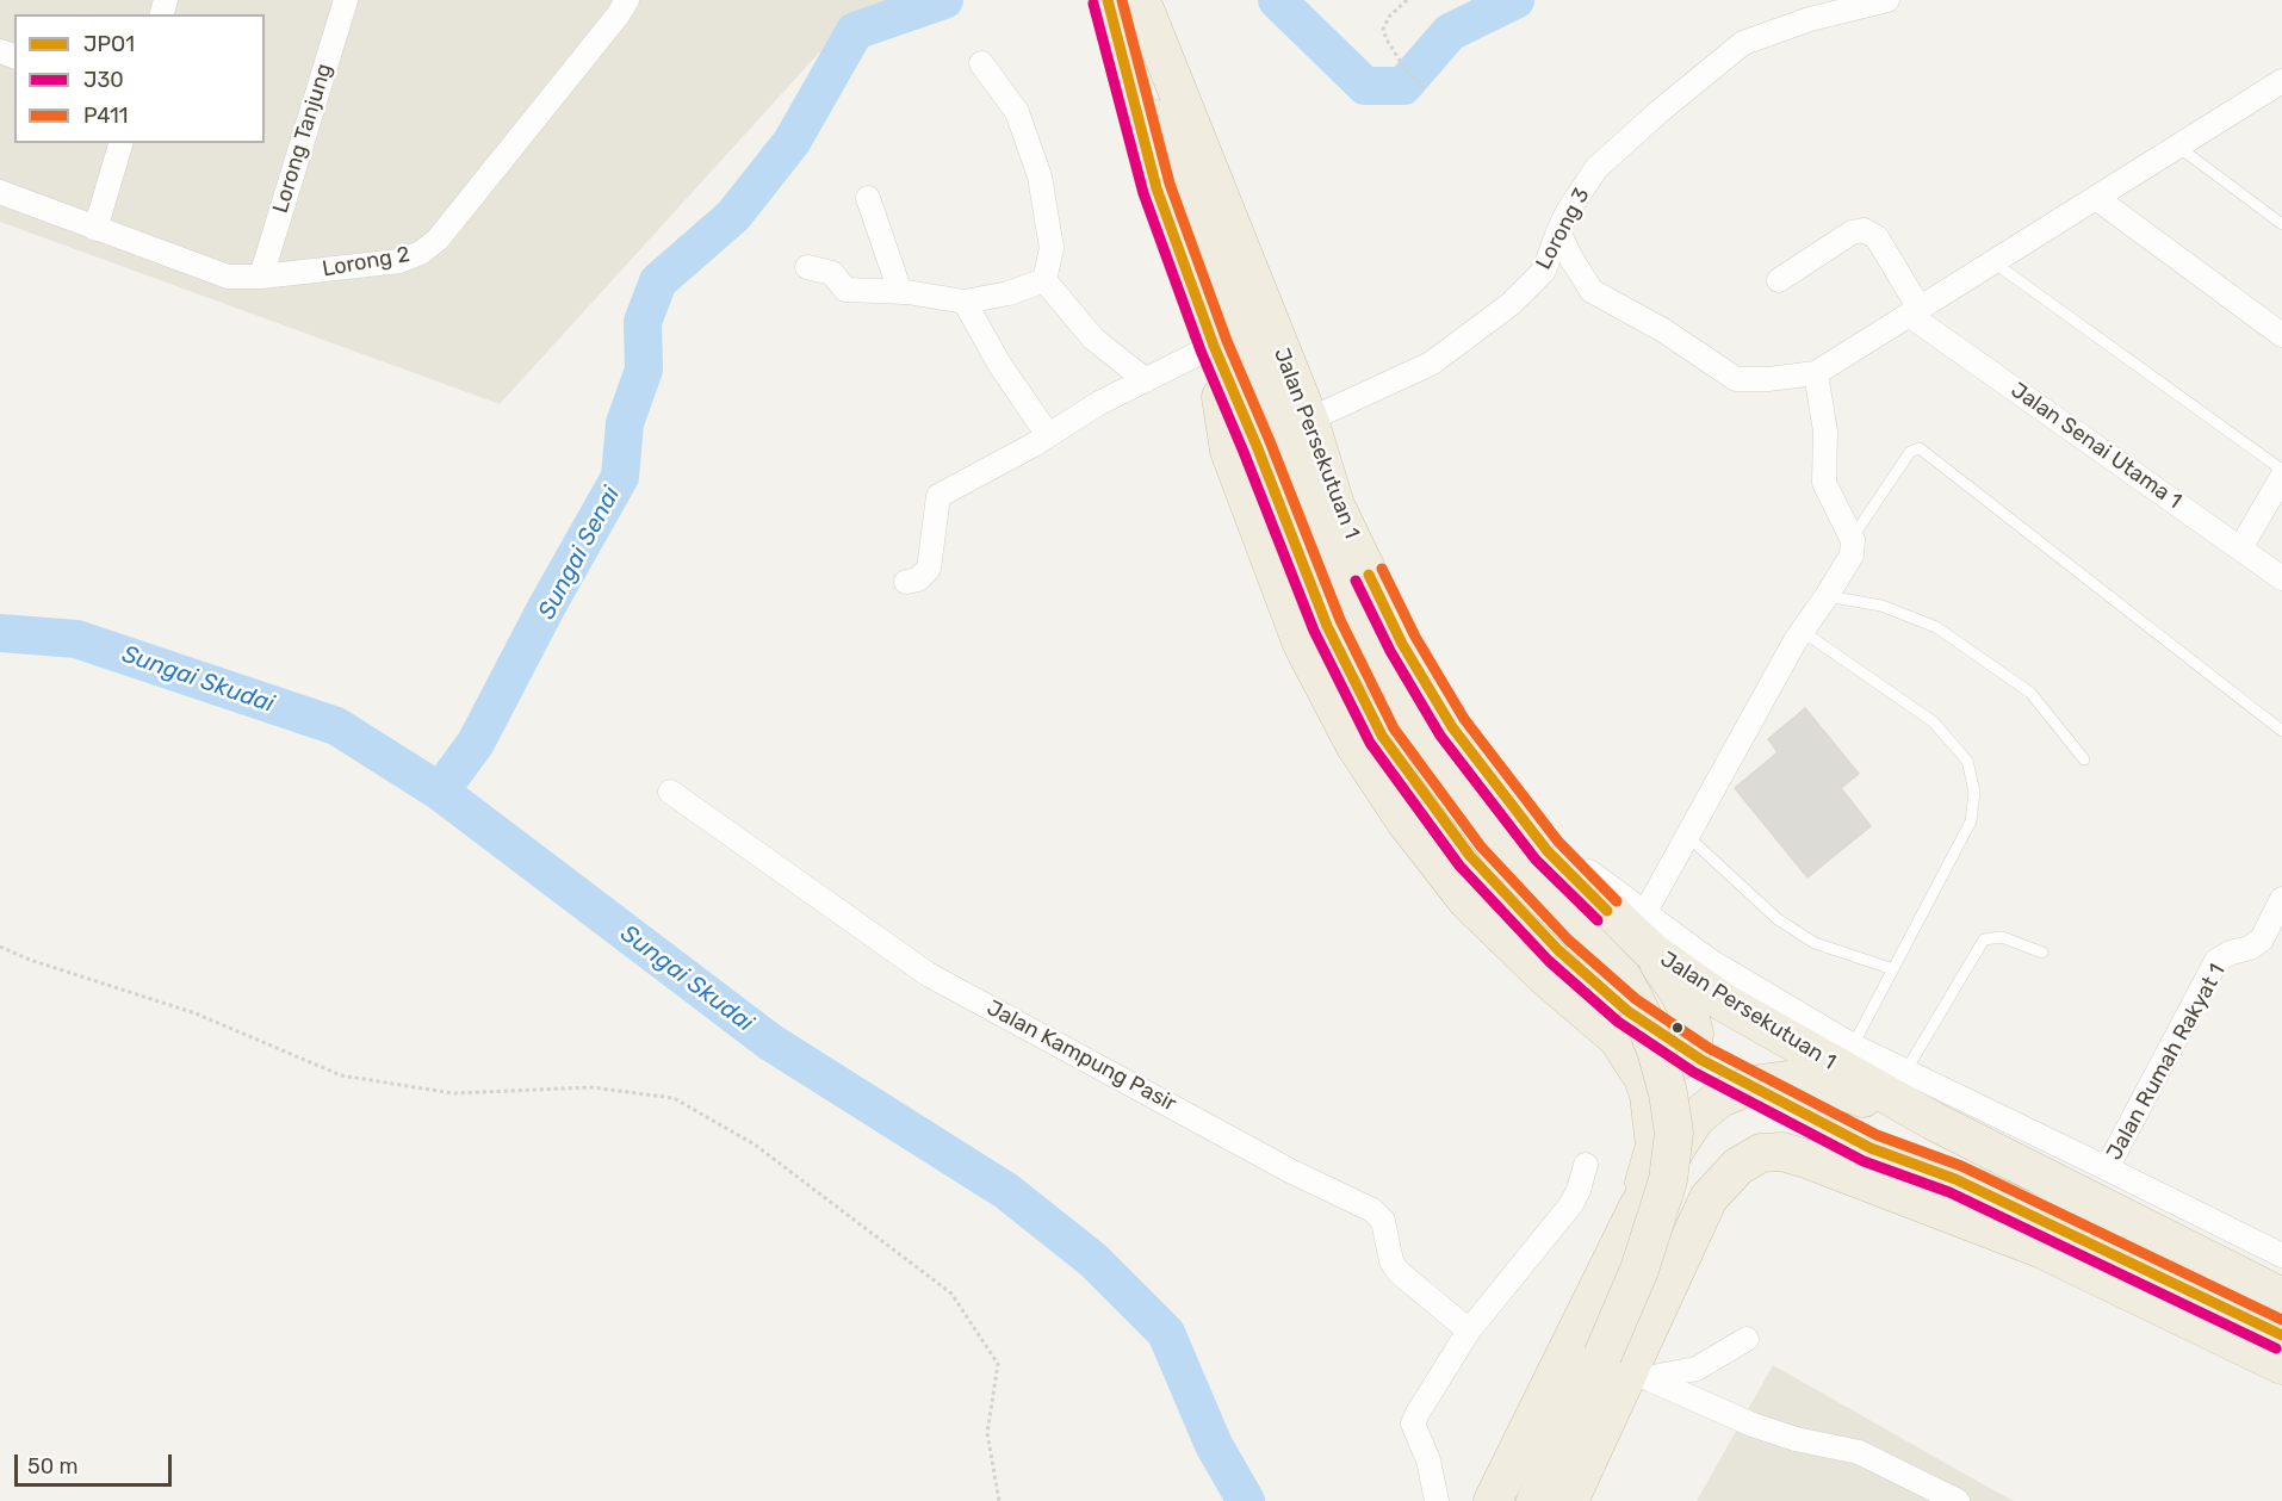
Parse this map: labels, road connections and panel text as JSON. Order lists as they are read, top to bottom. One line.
{"streets":{"highway":["Jalan Persekutuan 1"],"street":["Lorong Tanjung","Lorong 3","Lorong 2","Jalan Senai Utama 1","Jalan Kampung Pasir","Jalan Rumah Rakyat 1"]},"crossings":[["Lorong Tanjung","Lorong 2"],["Lorong 3","Jalan Persekutuan 1"]],"water":["Sungai Senai","Sungai Skudai"],"lines":["transit line JPO1","transit line P411","transit line J30"],"legend":["JPO1","J30","P411"],"scale_bar":"50 m"}
